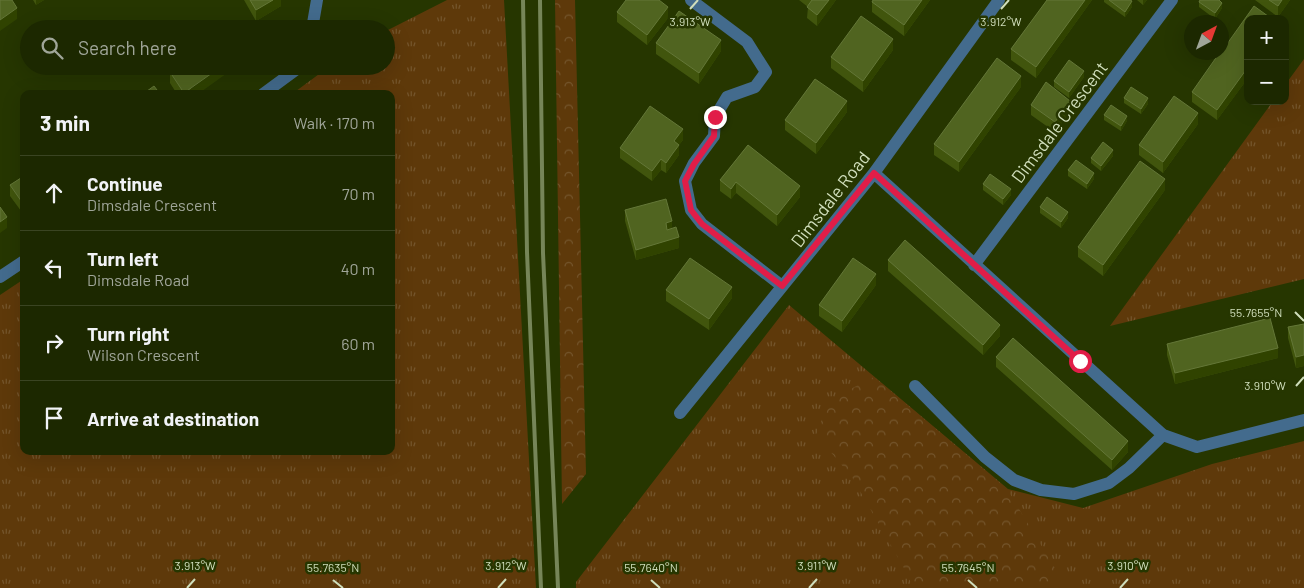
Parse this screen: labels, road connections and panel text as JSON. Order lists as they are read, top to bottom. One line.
{"streets":{"street":["Dimsdale Crescent","Dimsdale Road"]},"north":"top right","page":{"map_buttons":["+","−"],"search":"Search here","heading":["3 min","Walk · 170 m"],"list":[["Continue","Dimsdale Crescent","70 m"],["Turn left","Dimsdale Road","40 m"],["Turn right","Wilson Crescent","60 m"],"Arrive at destination"]},"coordinates":["3.912°W","3.913°W","55.7655°N","3.910°W","3.911°W","55.7635°N","55.7640°N","55.7645°N"]}
